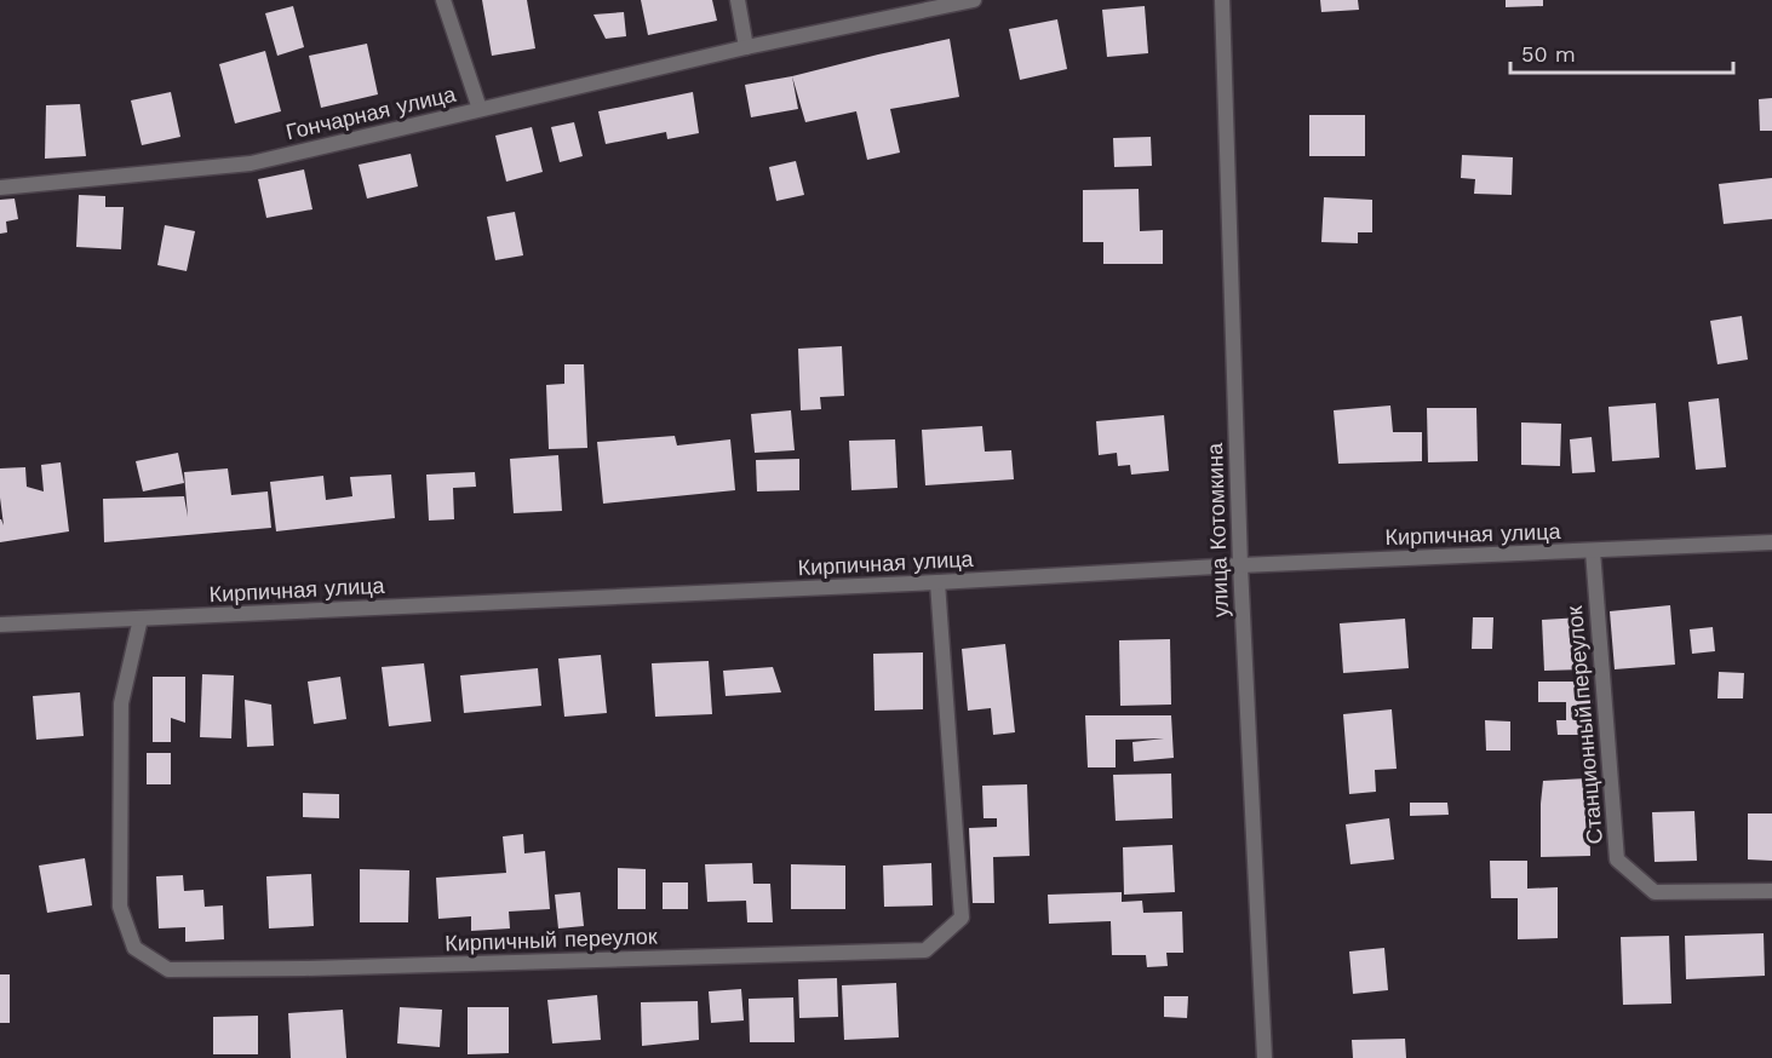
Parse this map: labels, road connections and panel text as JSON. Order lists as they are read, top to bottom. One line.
{"streets":{"street":["Гончарная улица","улица Котомкина","Кирпичная улица","Станционный переулок","Кирпичный переулок"]},"crossings":[["улица Котомкина","Кирпичная улица"],["Кирпичная улица","Станционный переулок"],["Кирпичная улица","Кирпичный переулок"]],"scale_bar":"50 m"}
